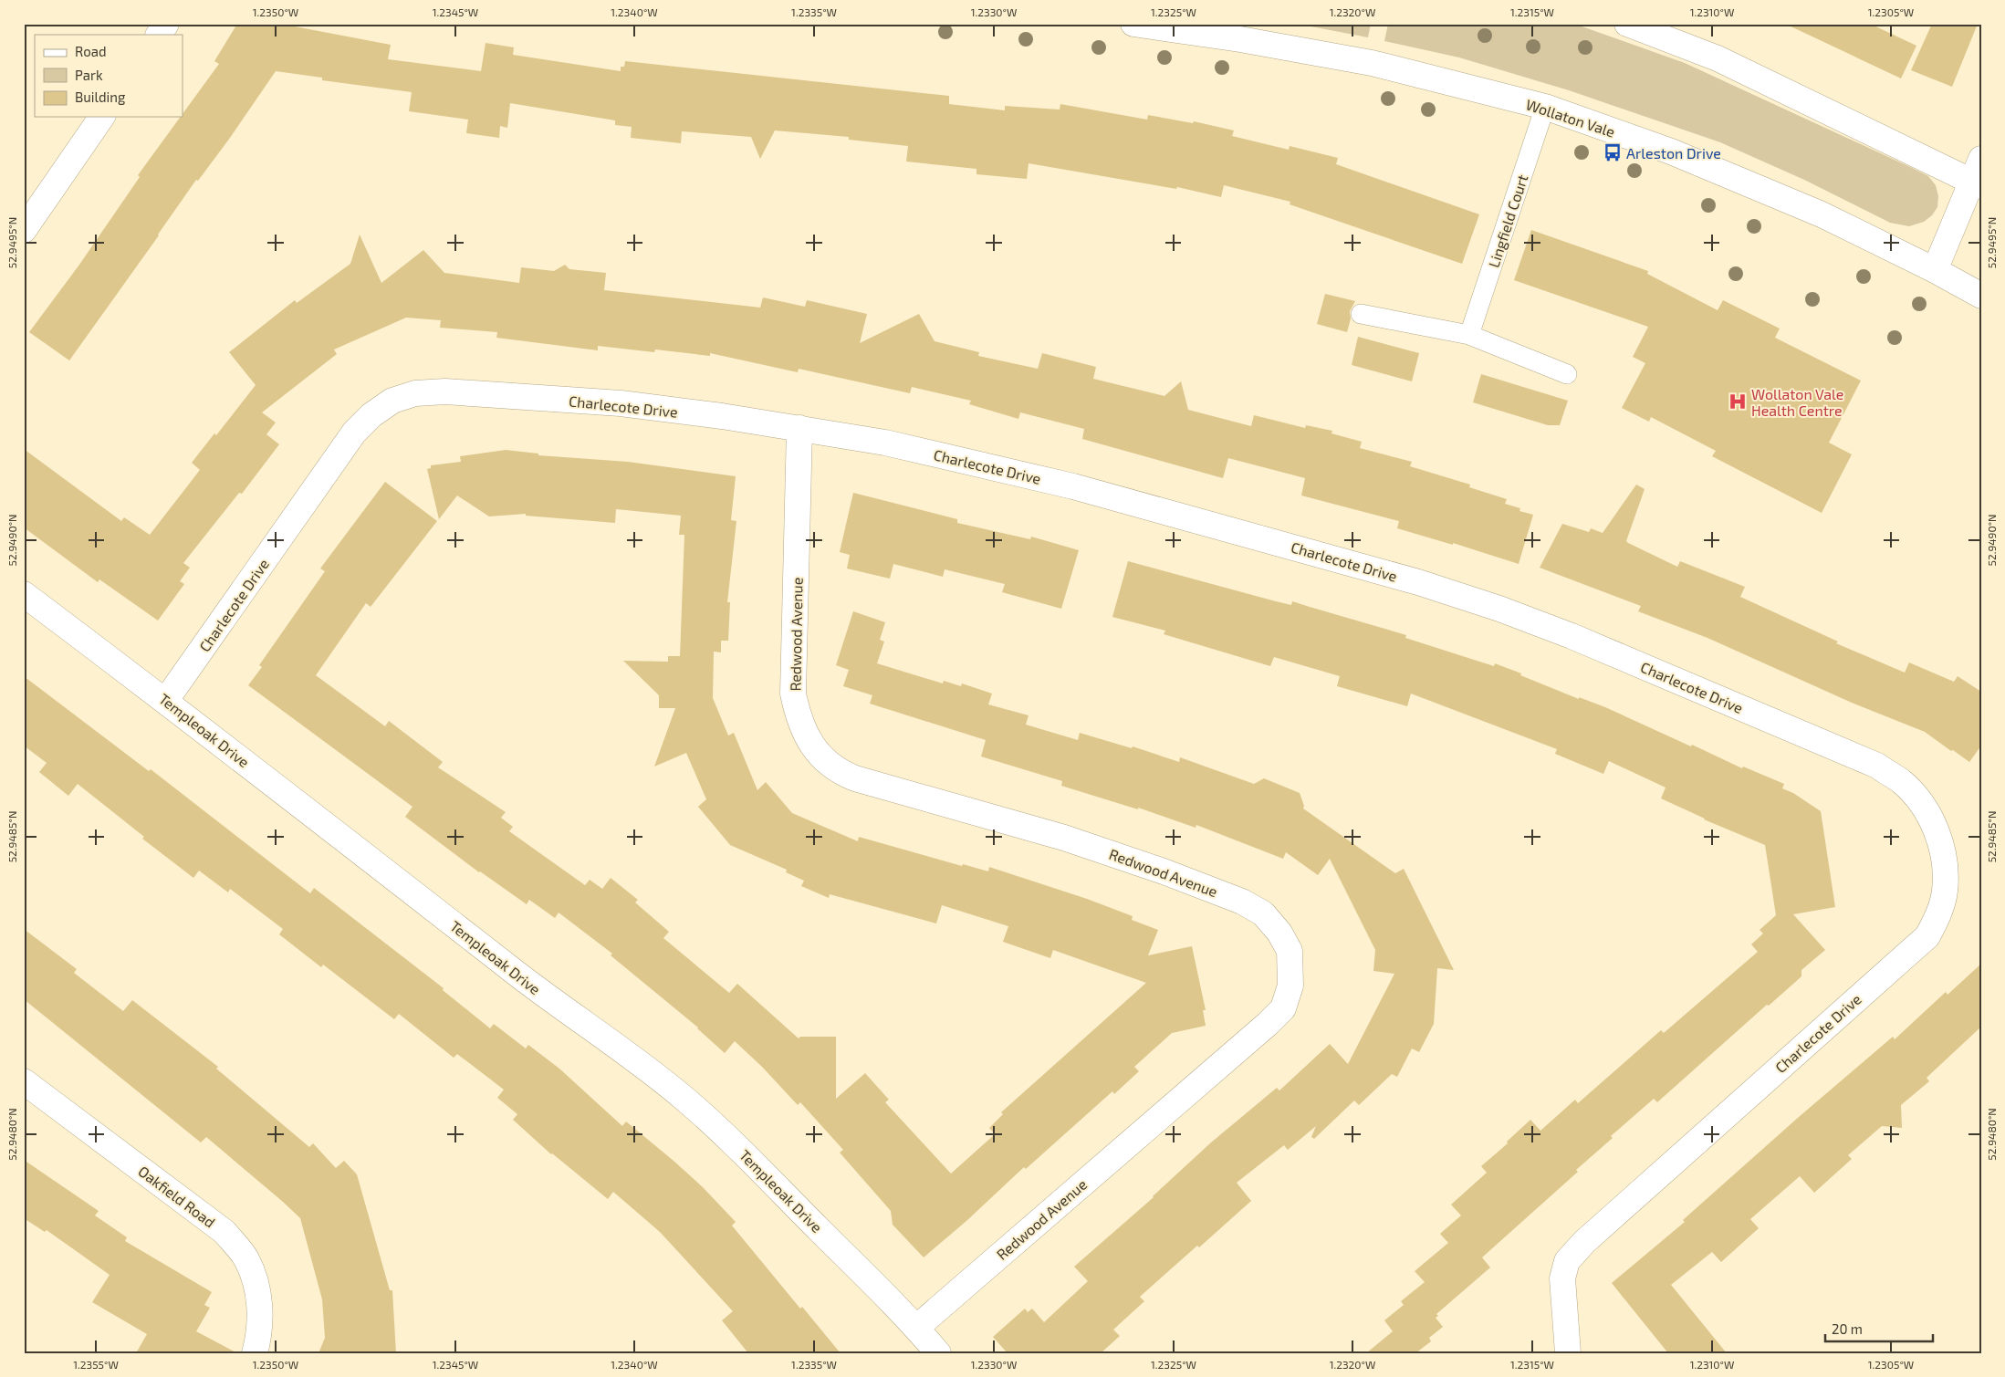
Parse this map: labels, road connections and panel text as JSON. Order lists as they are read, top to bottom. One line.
{"streets":{"street":["Wollaton Vale","Charlecote Drive","Redwood Avenue","Templeoak Drive","Oakfield Road"],"lane":["Lingfield Court"]},"crossings":[["Wollaton Vale","Lingfield Court"],["Charlecote Drive","Redwood Avenue"],["Charlecote Drive","Templeoak Drive"],["Redwood Avenue","Templeoak Drive"]],"places":{"bus stop":["Arleston Drive"],"hospital":["Wollaton Vale Health Centre"]},"legend":["Road","Park","Building"],"scale_bar":"20 m","coordinates":["1.2350°W","1.2345°W","1.2340°W","1.2335°W","1.2330°W","1.2325°W","1.2320°W","1.2315°W","1.2310°W","1.2305°W","52.9495°N","52.9490°N","52.9485°N","52.9480°N","1.2355°W"]}
